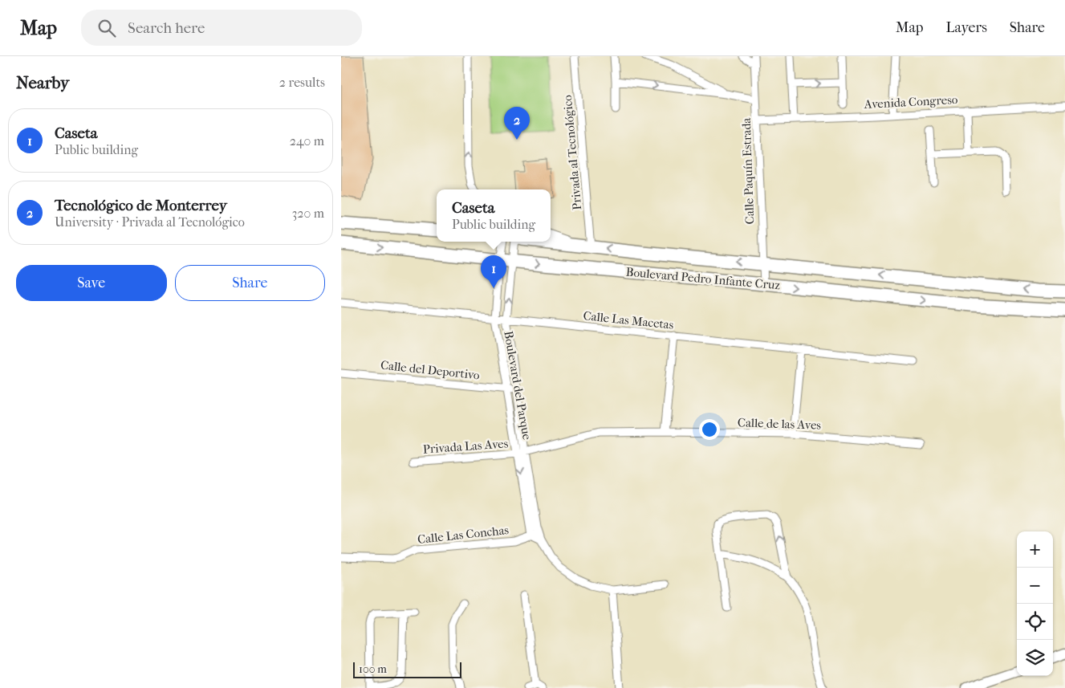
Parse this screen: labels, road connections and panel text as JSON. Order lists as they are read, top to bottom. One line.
{"streets":{"highway":["Boulevard Pedro Infante Cruz"],"street":["Avenida Congreso","Privada al Tecnológico","Calle Paquín Estrada","Calle Las Macetas","Calle del Deportivo","Boulevard del Parque","Calle de las Aves","Privada Las Aves","Calle Las Conchas"]},"crossings":[["Avenida Congreso","Calle Paquín Estrada"],["Privada al Tecnológico","Boulevard Pedro Infante Cruz"],["Calle Paquín Estrada","Boulevard Pedro Infante Cruz"],["Boulevard Pedro Infante Cruz","Boulevard del Parque"],["Calle Las Macetas","Boulevard del Parque"],["Calle del Deportivo","Boulevard del Parque"],["Boulevard del Parque","Calle de las Aves"],["Boulevard del Parque","Privada Las Aves"],["Boulevard del Parque","Calle Las Conchas"],["Calle de las Aves","Privada Las Aves"]],"scale_bar":"100 m","page":{"header":"Map","search":"Search here","nav":["Map","Layers","Share"],"heading":["Nearby","2 results"],"pins":["2","1"],"list":[{"mark":"1","name":"Caseta","note":"Public building","value":"240 m"},{"mark":"2","name":"Tecnológico de Monterrey","note":"University · Privada al Tecnológico","value":"320 m"}],"popup":["Caseta","Public building"],"buttons":["Save","Share"],"map_buttons":["+","−"],"scale":"100 m"}}
